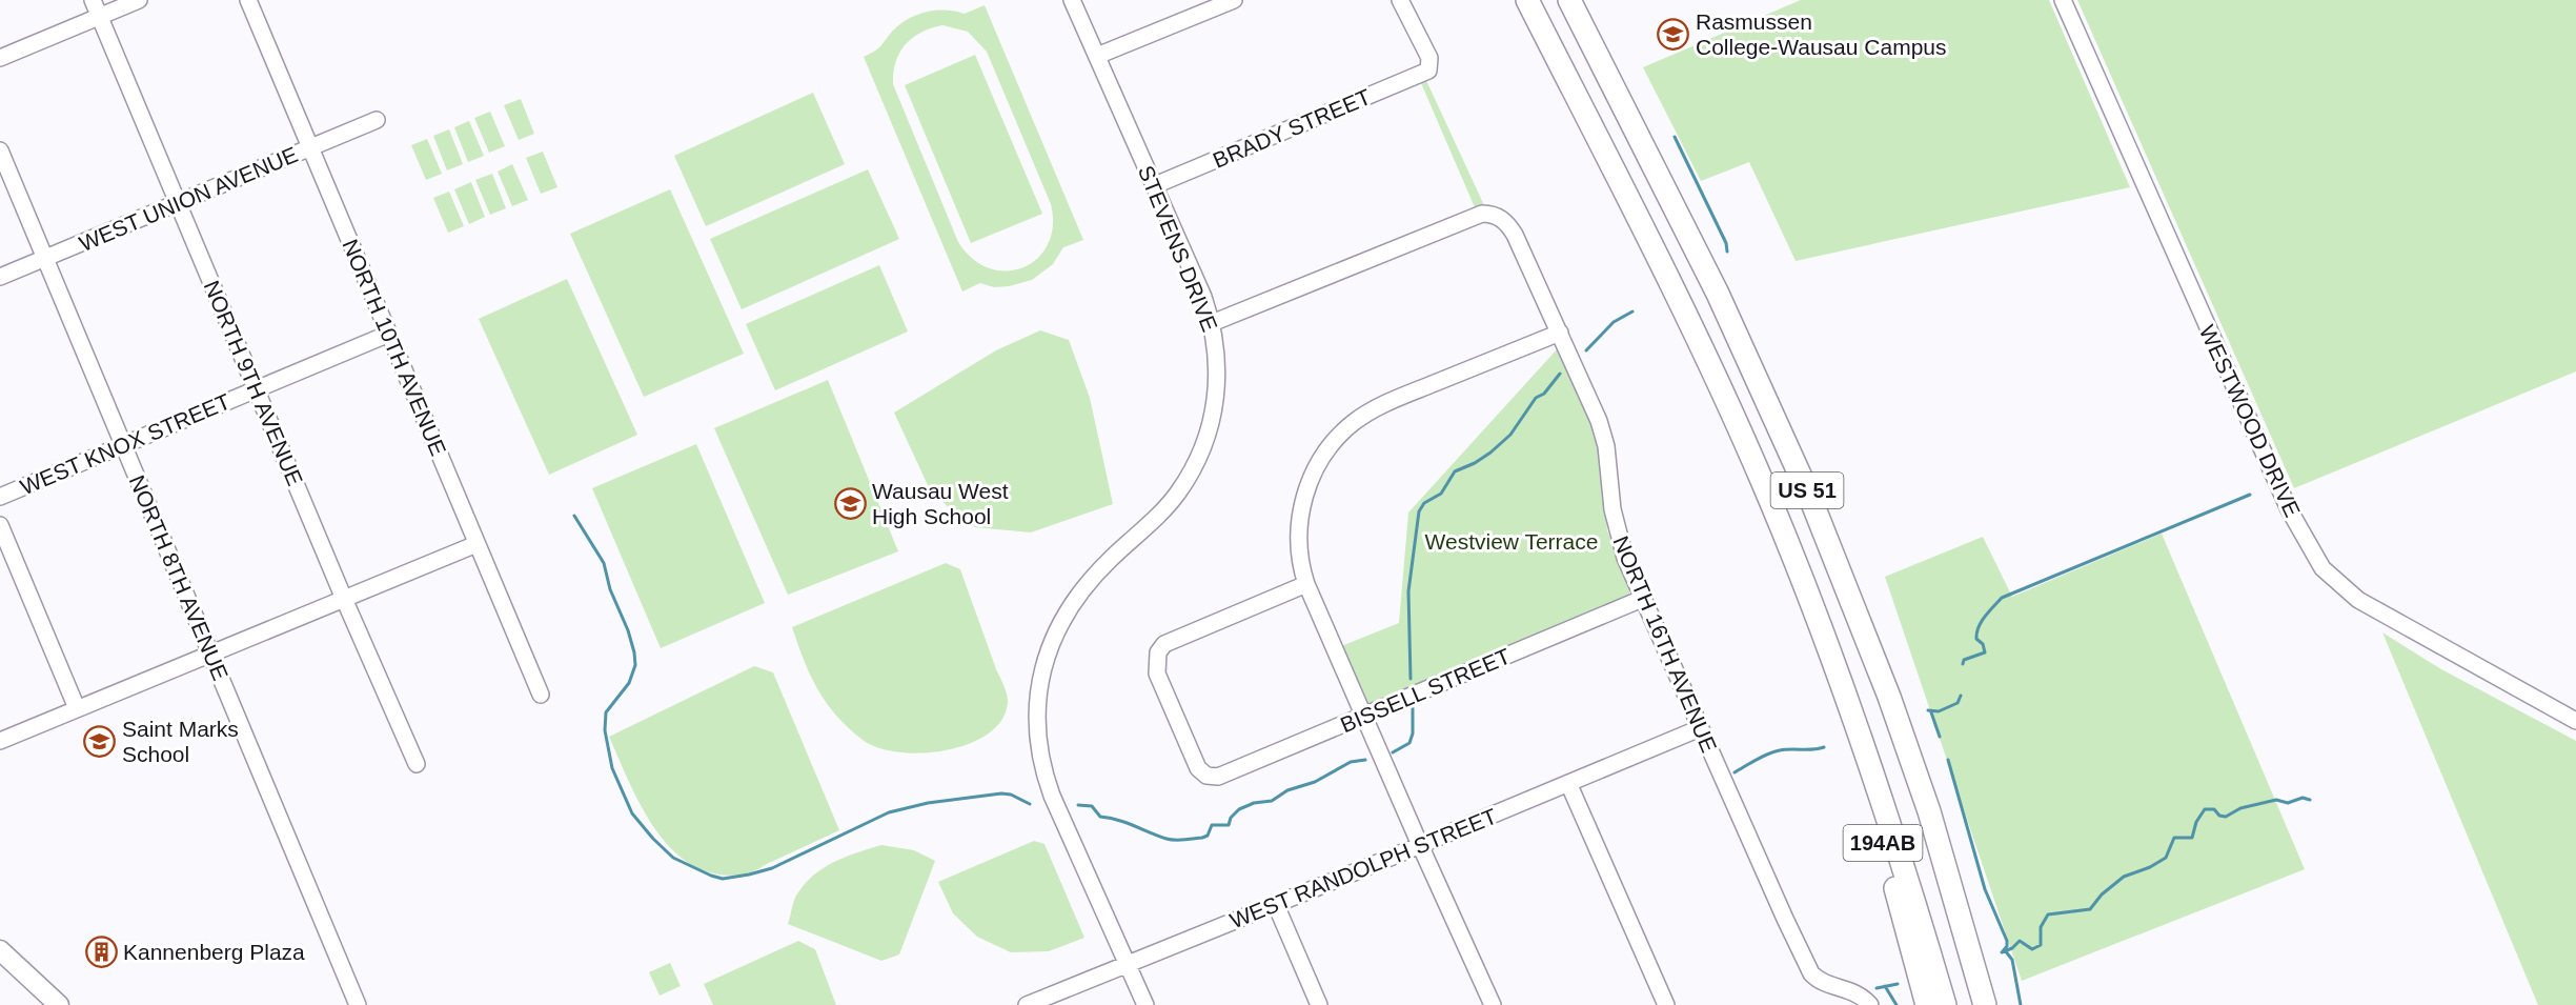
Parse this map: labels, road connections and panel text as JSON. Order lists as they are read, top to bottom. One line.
{"streets":{"highway":["US 51","194AB"],"street":["BRADY STREET","WEST UNION AVENUE","STEVENS DRIVE","NORTH 10TH AVENUE","NORTH 9TH AVENUE","WESTWOOD DRIVE","WEST KNOX STREET","NORTH 8TH AVENUE","NORTH 16TH AVENUE","BISSELL STREET","WEST RANDOLPH STREET"]},"crossings":[["BRADY STREET","STEVENS DRIVE"],["WEST UNION AVENUE","NORTH 10TH AVENUE"],["WEST UNION AVENUE","NORTH 9TH AVENUE"],["WEST UNION AVENUE","NORTH 8TH AVENUE"],["STEVENS DRIVE","NORTH 16TH AVENUE"],["STEVENS DRIVE","WEST RANDOLPH STREET"],["NORTH 10TH AVENUE","WEST KNOX STREET"],["NORTH 9TH AVENUE","WEST KNOX STREET"],["WEST KNOX STREET","NORTH 8TH AVENUE"],["US 51","194AB"],["NORTH 16TH AVENUE","BISSELL STREET"],["NORTH 16TH AVENUE","WEST RANDOLPH STREET"]],"parks":["Westview Terrace"],"places":{"school or university":["Rasmussen College-Wausau Campus","Wausau West High School","Saint Marks School"],"building":["Kannenberg Plaza"]}}
